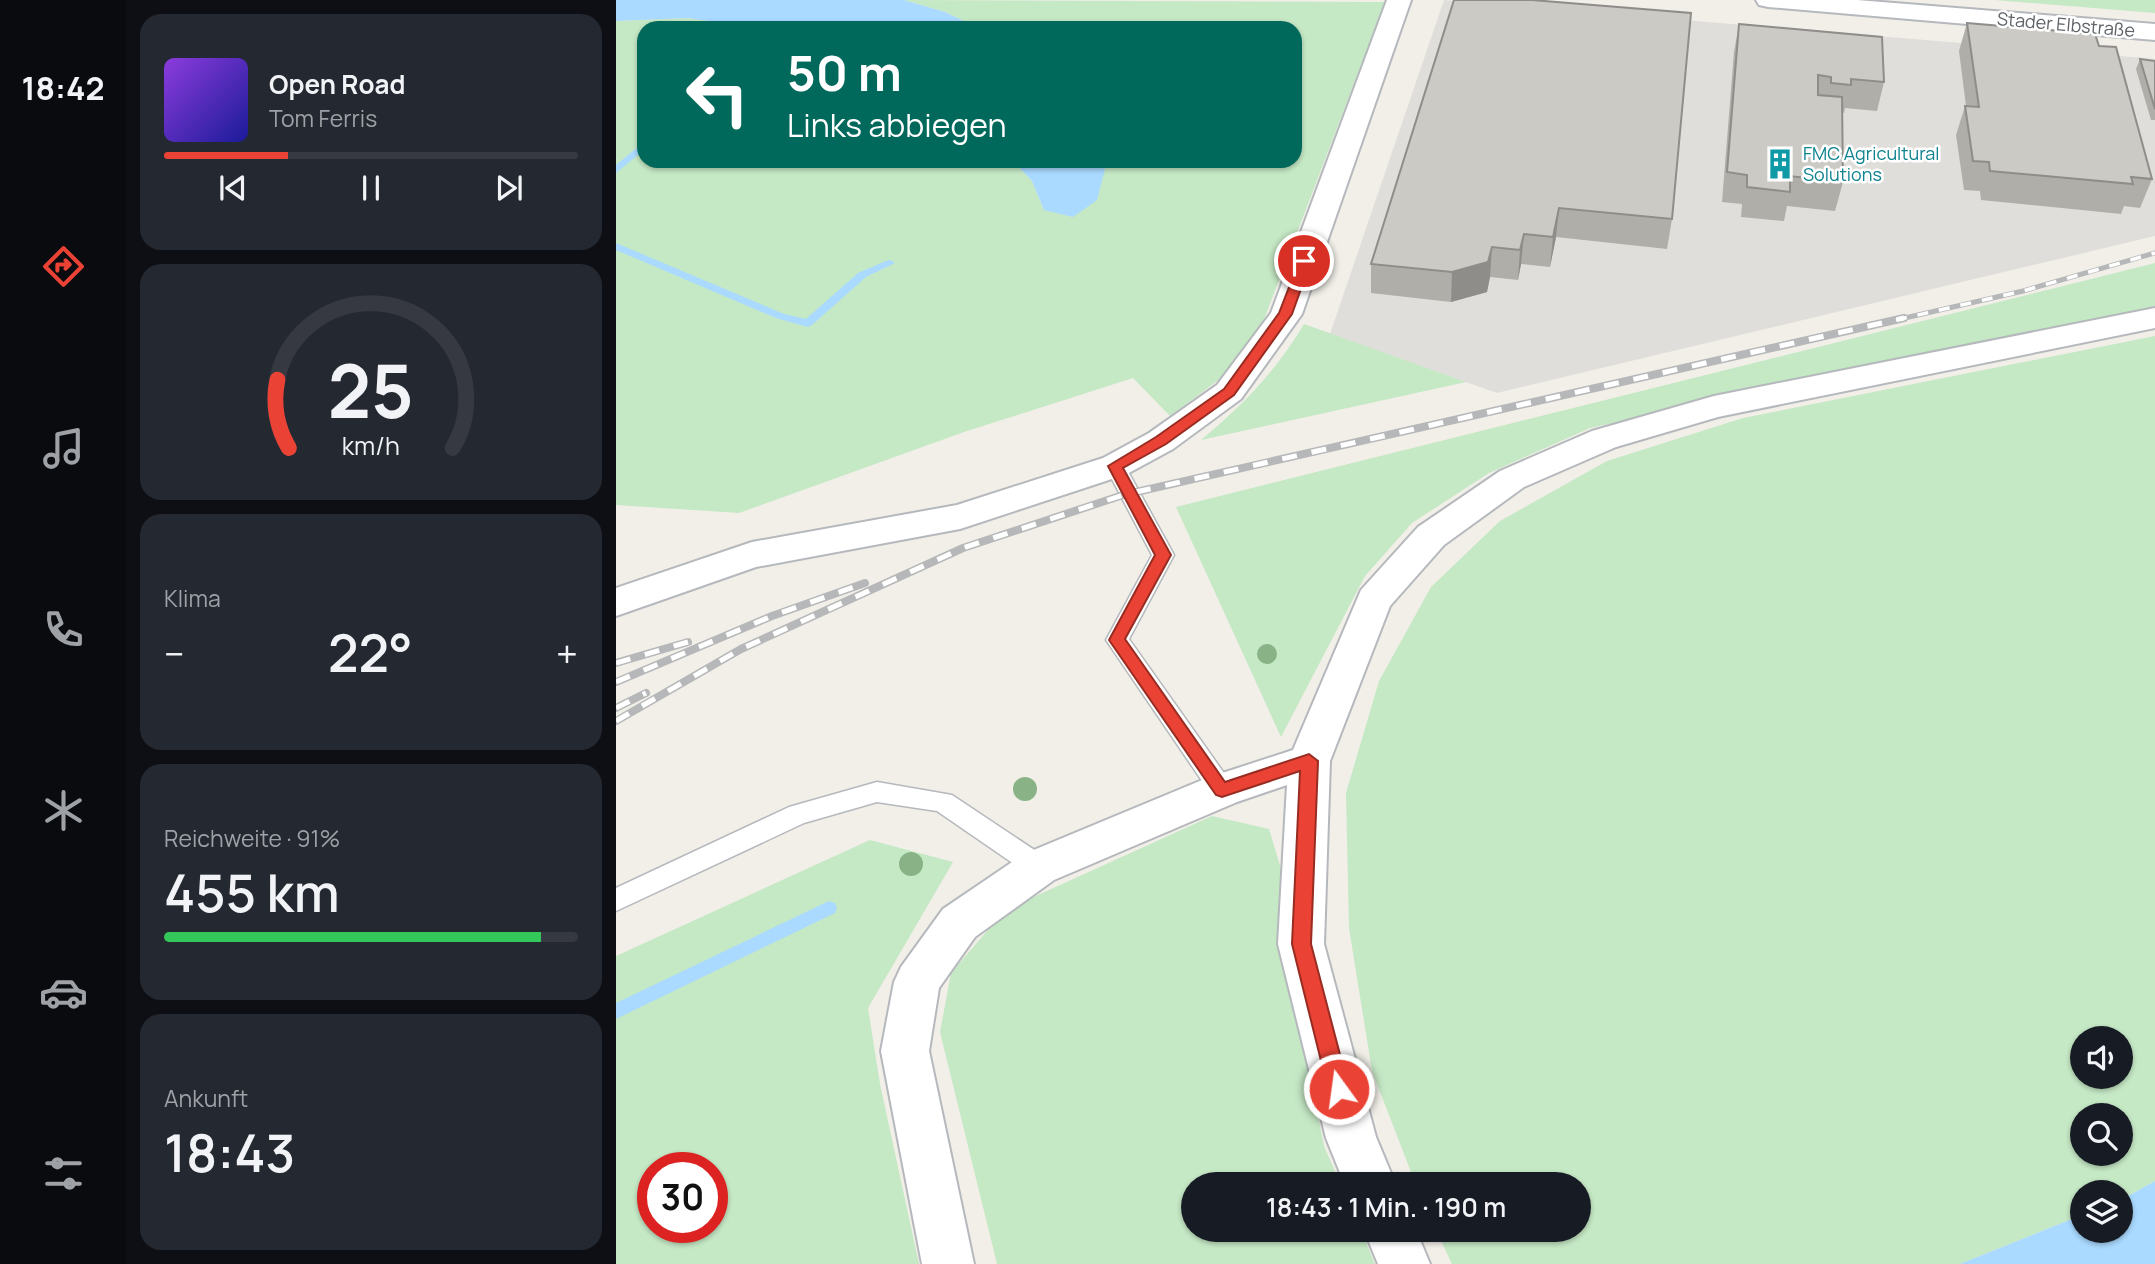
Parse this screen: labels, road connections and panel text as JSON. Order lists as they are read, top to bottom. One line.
{"streets":{"street":["Stader Elbstraße"]},"places":{"building":["FMC Agricultural Solutions"]},"page":{"tabs":"18:42","turn":["50 m","Links abbiegen"],"song":["Open Road","Tom Ferris"],"tile":["Klima",["Reichweite · 91%","455 km"],["Ankunft","18:43"]],"heat":["−","22°","+"],"limit":"30","trip":"18:43 · 1 Min. · 190 m","gauge":["25","km/h"]}}
